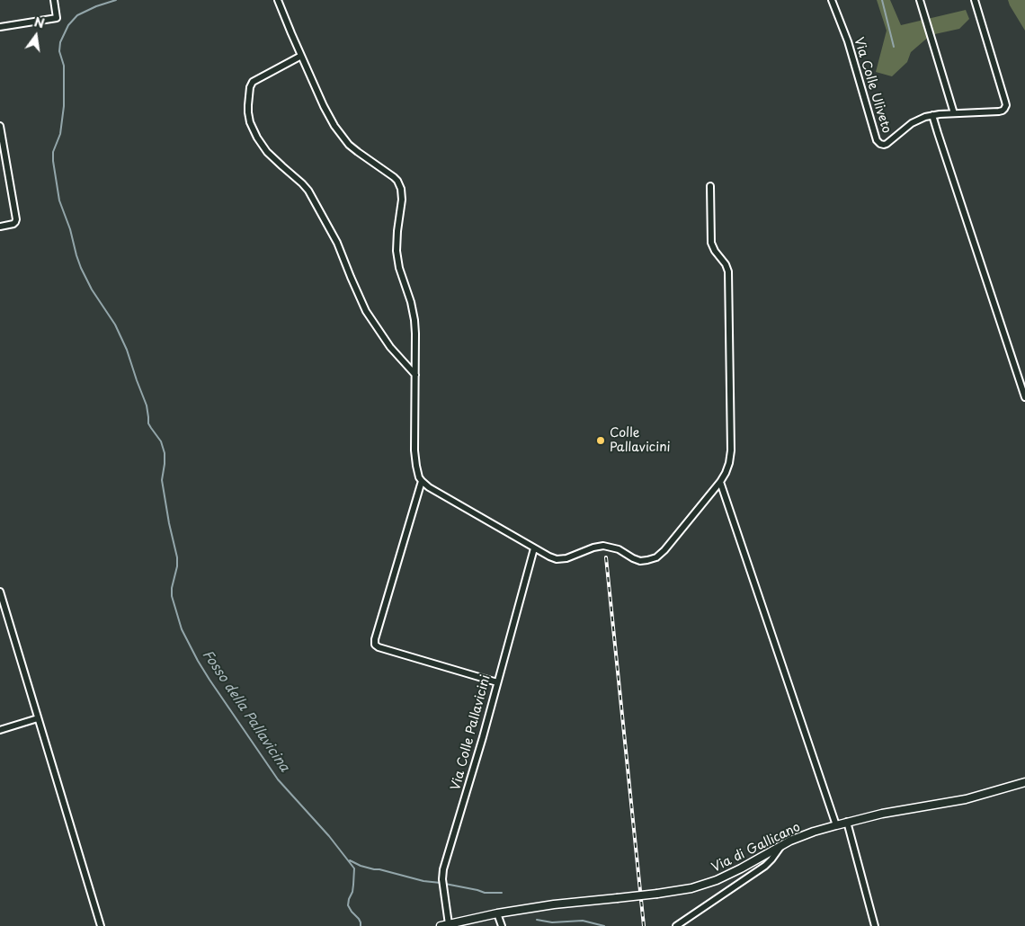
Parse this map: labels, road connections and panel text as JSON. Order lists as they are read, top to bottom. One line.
{"streets":{"street":["Via Colle Uliveto","Via Colle Pallavicini","Via di Gallicano"]},"crossings":[["Via Colle Pallavicini","Via di Gallicano"]],"water":["Fosso della Pallavicina"],"places":["Colle Pallavicini"],"north":"top"}
